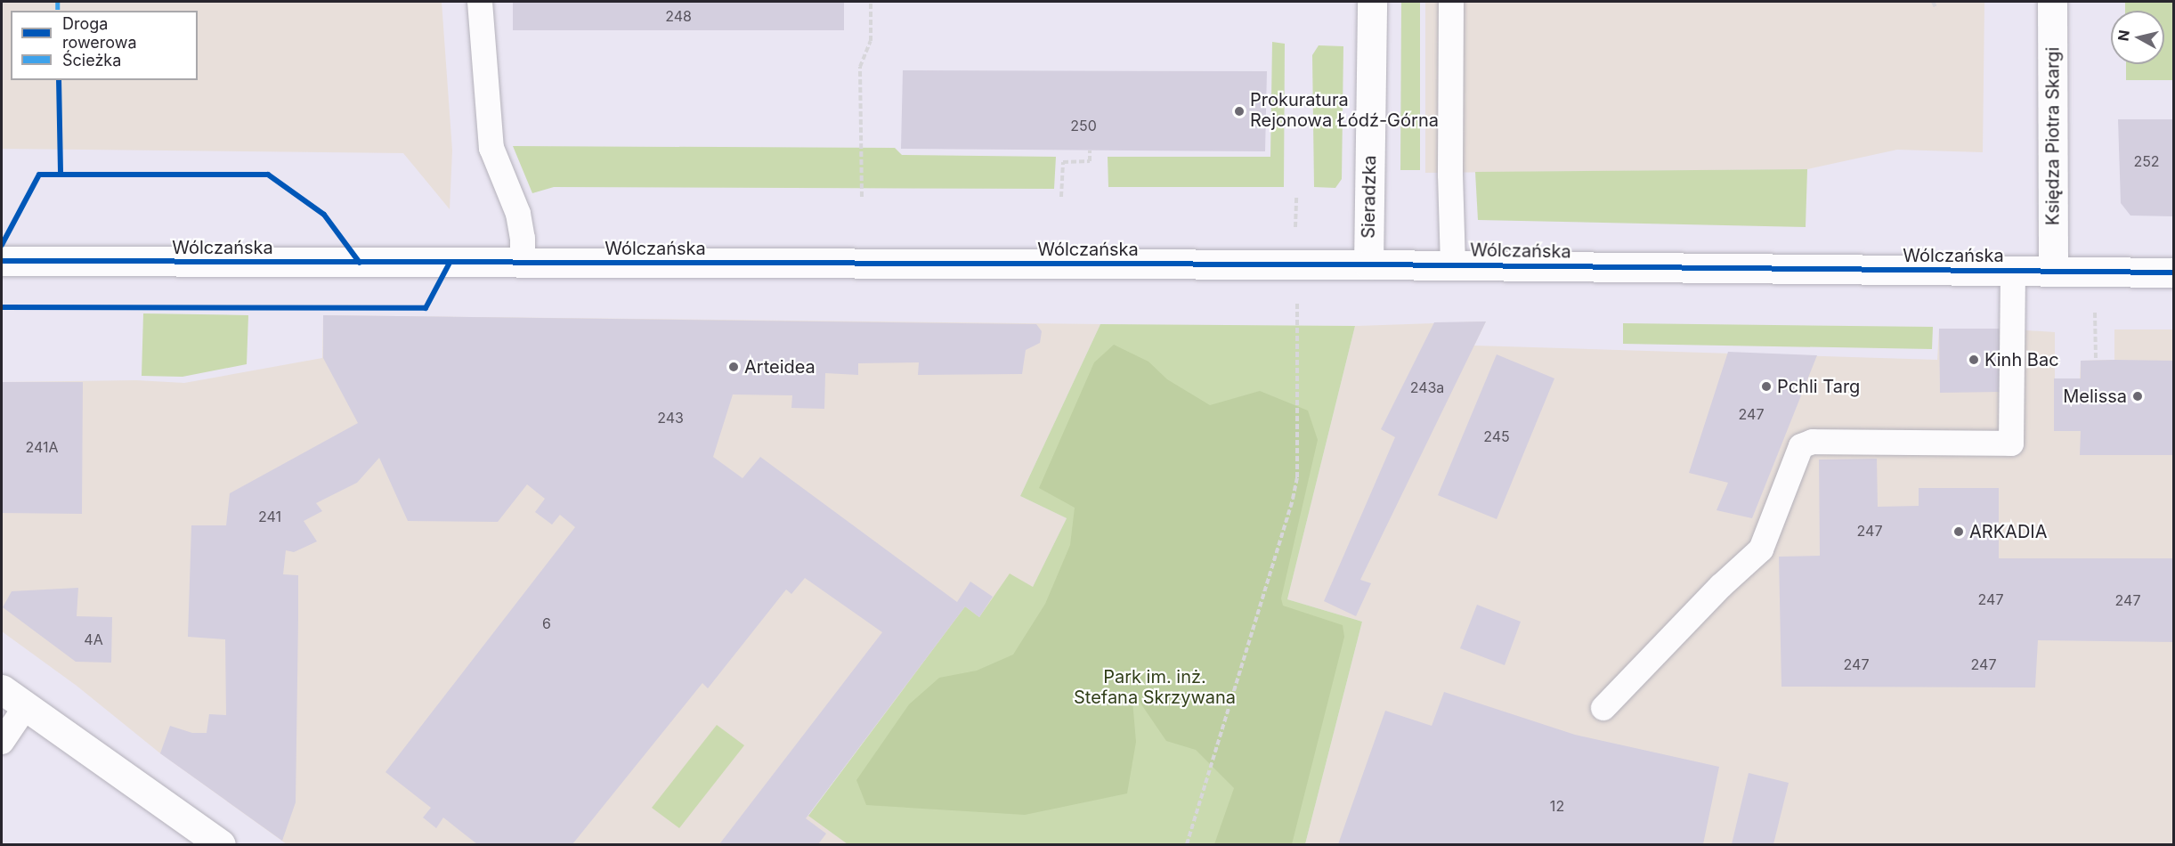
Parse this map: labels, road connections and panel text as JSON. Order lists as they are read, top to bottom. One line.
{"streets":{"street":["Księdza Piotra Skargi","Sieradzka","Wólczańska"]},"crossings":[["Księdza Piotra Skargi","Wólczańska"],["Sieradzka","Wólczańska"]],"parks":["Park im. inż. Stefana Skrzywana"],"places":["Prokuratura Rejonowa Łódź-Górna","Kinh Bac","Arteidea","Pchli Targ","Melissa","ARKADIA"],"house_numbers":["248","250","252","243a","247","243","245","241A","241","247","247","247","6","4A","247","247","12"],"legend":["Droga rowerowa","Ścieżka"],"north":"left"}
